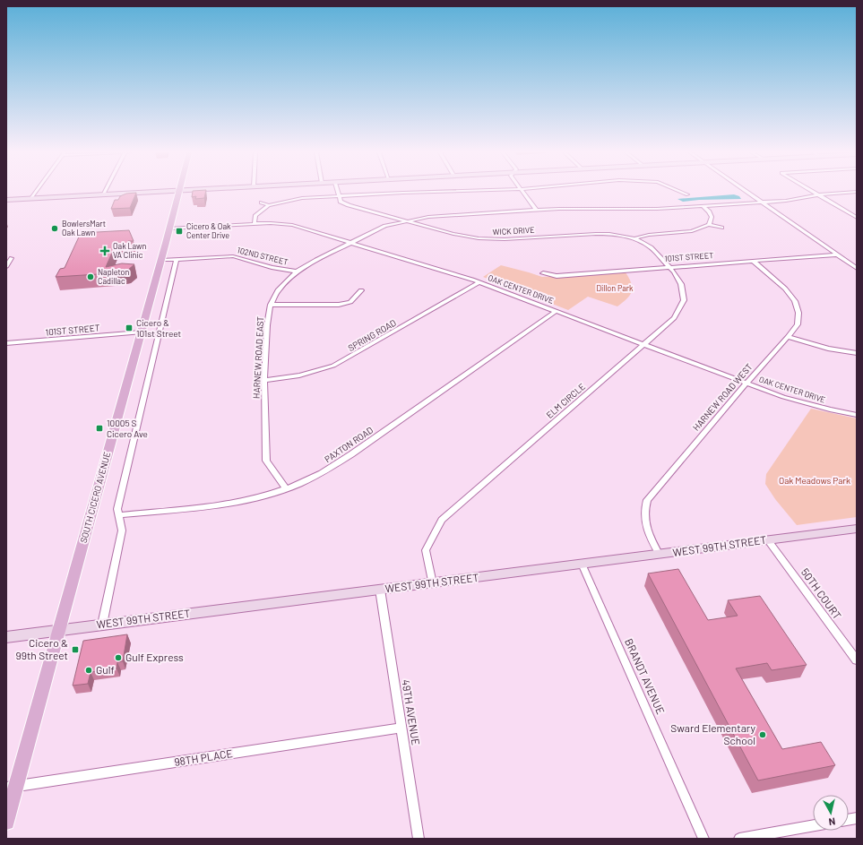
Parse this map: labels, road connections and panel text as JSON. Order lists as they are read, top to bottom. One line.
{"streets":{"main road":["SOUTH CICERO AVENUE","WEST 99TH STREET"],"street":["WICK DRIVE","102ND STREET","101ST STREET","OAK CENTER DRIVE","SPRING ROAD","HARNEW ROAD EAST","HARNEW ROAD WEST","ELM CIRCLE","PAXTON ROAD","50TH COURT","BRANDT AVENUE","49TH AVENUE","98TH PLACE"]},"crossings":[["WICK DRIVE","HARNEW ROAD EAST"],["WICK DRIVE","ELM CIRCLE"],["102ND STREET","HARNEW ROAD EAST"],["102ND STREET","SOUTH CICERO AVENUE"],["101ST STREET","HARNEW ROAD WEST"],["101ST STREET","ELM CIRCLE"],["101ST STREET","SOUTH CICERO AVENUE"],["OAK CENTER DRIVE","SPRING ROAD"],["OAK CENTER DRIVE","HARNEW ROAD EAST"],["OAK CENTER DRIVE","HARNEW ROAD WEST"],["OAK CENTER DRIVE","ELM CIRCLE"],["OAK CENTER DRIVE","PAXTON ROAD"],["OAK CENTER DRIVE","SOUTH CICERO AVENUE"],["SPRING ROAD","HARNEW ROAD EAST"],["HARNEW ROAD EAST","PAXTON ROAD"],["HARNEW ROAD WEST","WEST 99TH STREET"],["ELM CIRCLE","WEST 99TH STREET"],["SOUTH CICERO AVENUE","WEST 99TH STREET"],["SOUTH CICERO AVENUE","98TH PLACE"],["WEST 99TH STREET","50TH COURT"],["WEST 99TH STREET","BRANDT AVENUE"],["WEST 99TH STREET","49TH AVENUE"],["49TH AVENUE","98TH PLACE"]],"parks":["Dillon Park","Oak Meadows Park"],"places":{"other":["BowlersMart Oak Lawn","Napleton Cadillac","Gulf Express","Gulf","Sward Elementary School"],"transit":["Cicero & Oak Center Drive","Cicero & 101st Street","10005 S Cicero Ave","Cicero & 99th Street"],"health":["Oak Lawn VA Clinic"]},"north":"bottom"}
